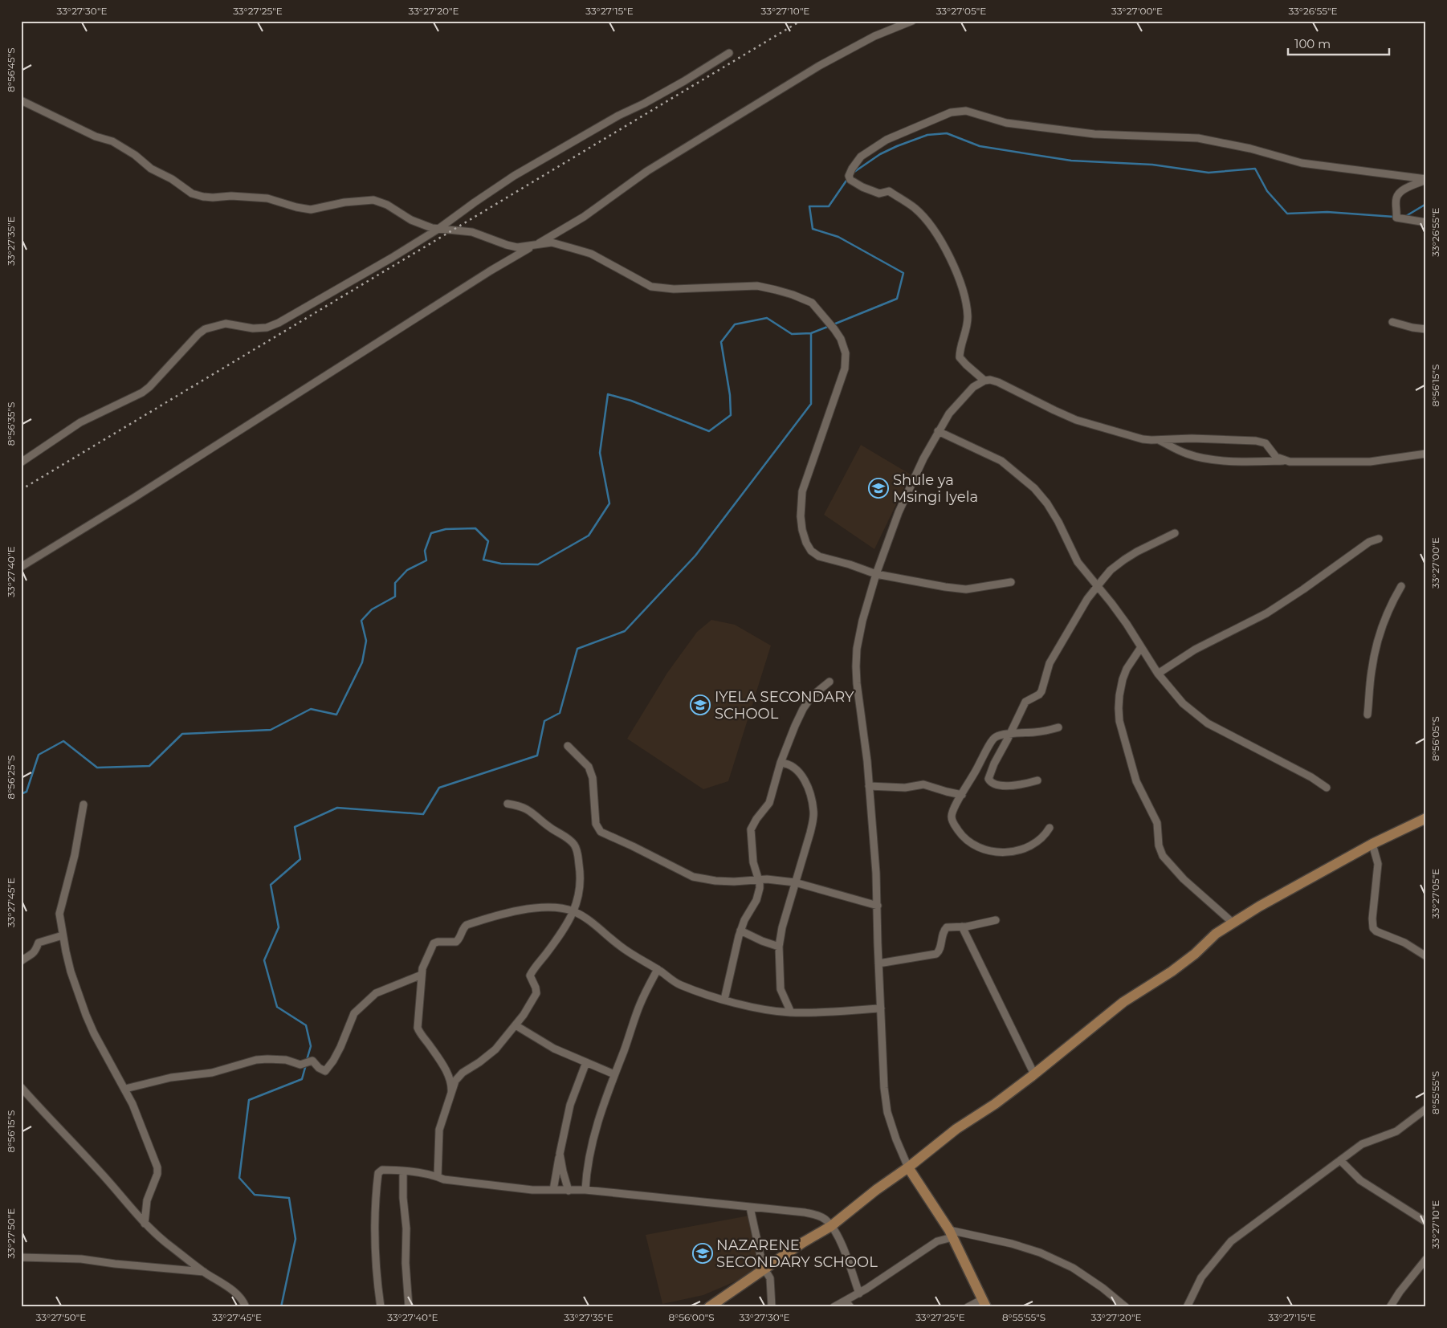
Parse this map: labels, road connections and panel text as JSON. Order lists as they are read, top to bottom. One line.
{"places":{"school or university":["Shule ya Msingi Iyela","IYELA SECONDARY SCHOOL","NAZARENE SECONDARY SCHOOL"]},"scale_bar":"100 m","coordinates":["33°27'30\"E","33°27'25\"E","33°27'20\"E","33°27'15\"E","33°27'10\"E","33°27'05\"E","33°27'00\"E","33°26'55\"E","8°56'45\"S","33°27'35\"E","8°56'15\"S","8°56'35\"S","33°27'40\"E","8°56'05\"S","8°56'25\"S","33°27'45\"E","8°55'55\"S","33°27'50\"E","8°56'00\"S"]}
